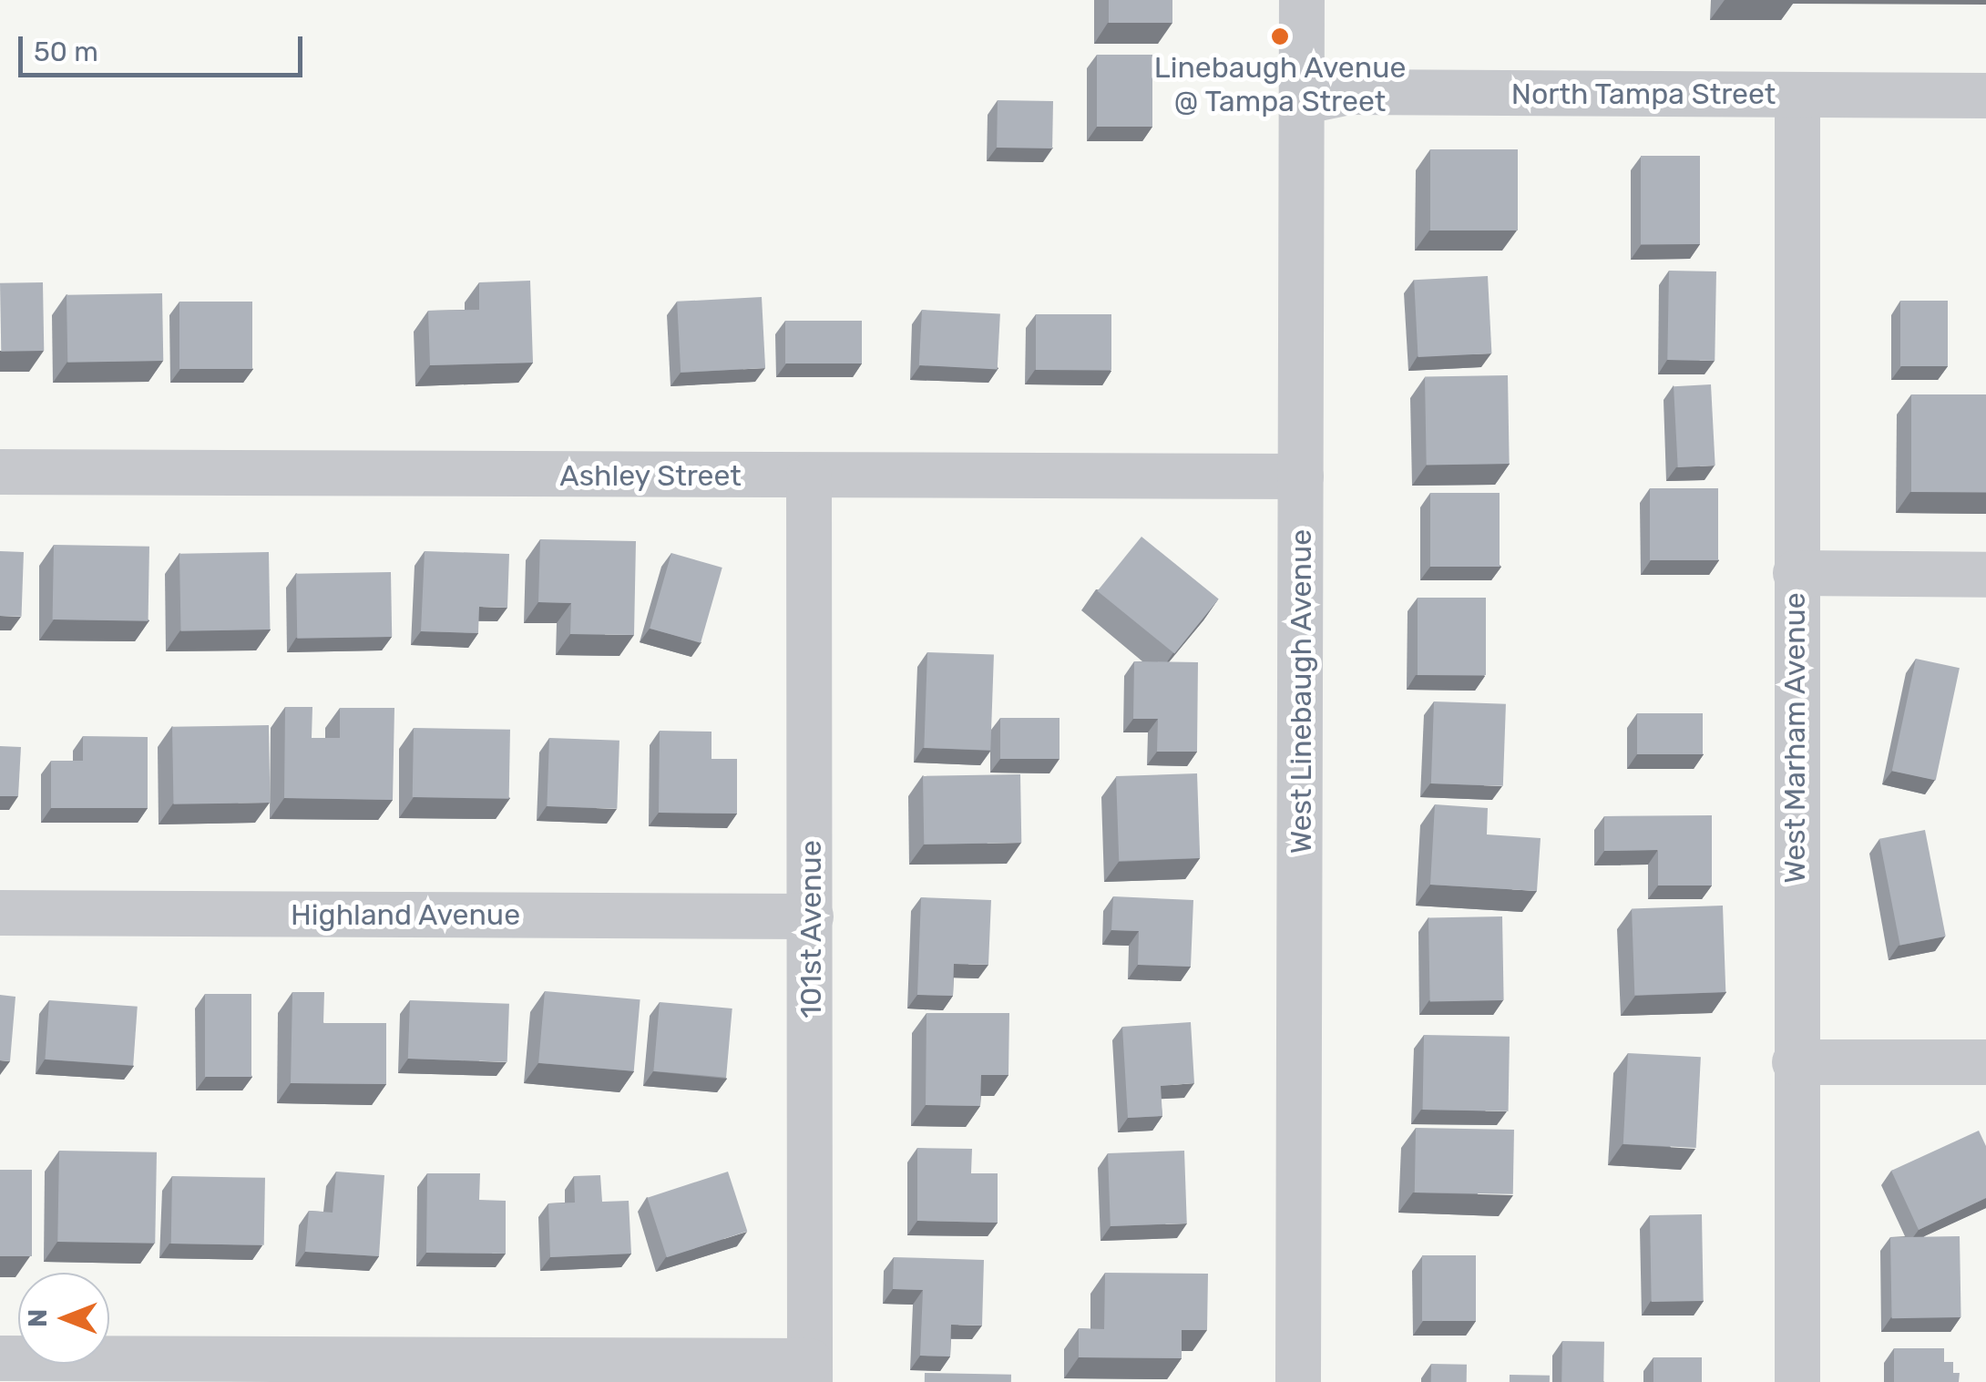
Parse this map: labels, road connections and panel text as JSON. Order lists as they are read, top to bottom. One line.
{"streets":{"street":["North Tampa Street","Ashley Street","West Linebaugh Avenue","West Marham Avenue","Highland Avenue","101st Avenue"]},"crossings":[["North Tampa Street","West Linebaugh Avenue"],["North Tampa Street","West Marham Avenue"],["Ashley Street","West Linebaugh Avenue"],["Ashley Street","101st Avenue"],["Highland Avenue","101st Avenue"]],"places":["Linebaugh Avenue @ Tampa Street"],"scale_bar":"50 m","north":"left"}
